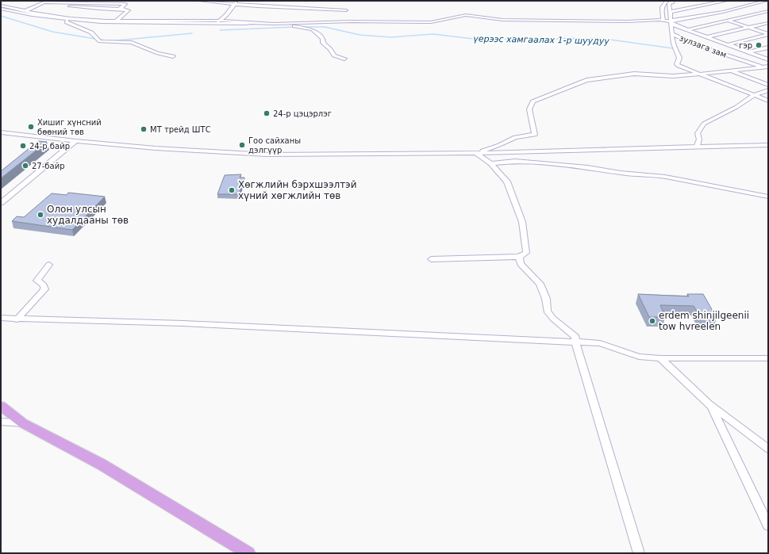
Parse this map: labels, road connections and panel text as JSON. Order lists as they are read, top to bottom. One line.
{"streets":{"street":["зулзага зам"]},"water":["үерээс хамгаалах 1-р шуудуу"],"places":["гэр","24-р цэцэрлэг","Хишиг хүнсний бөөний төв","МТ трейд ШТС","Гоо сайханы дэлгүүр","24-р байр","27-байр","Хөгжлийн бэрхшээлтэй хүний хөгжлийн төв","Олон улсын худалдааны төв","erdem shinjilgeenii tow hvreelen"]}
